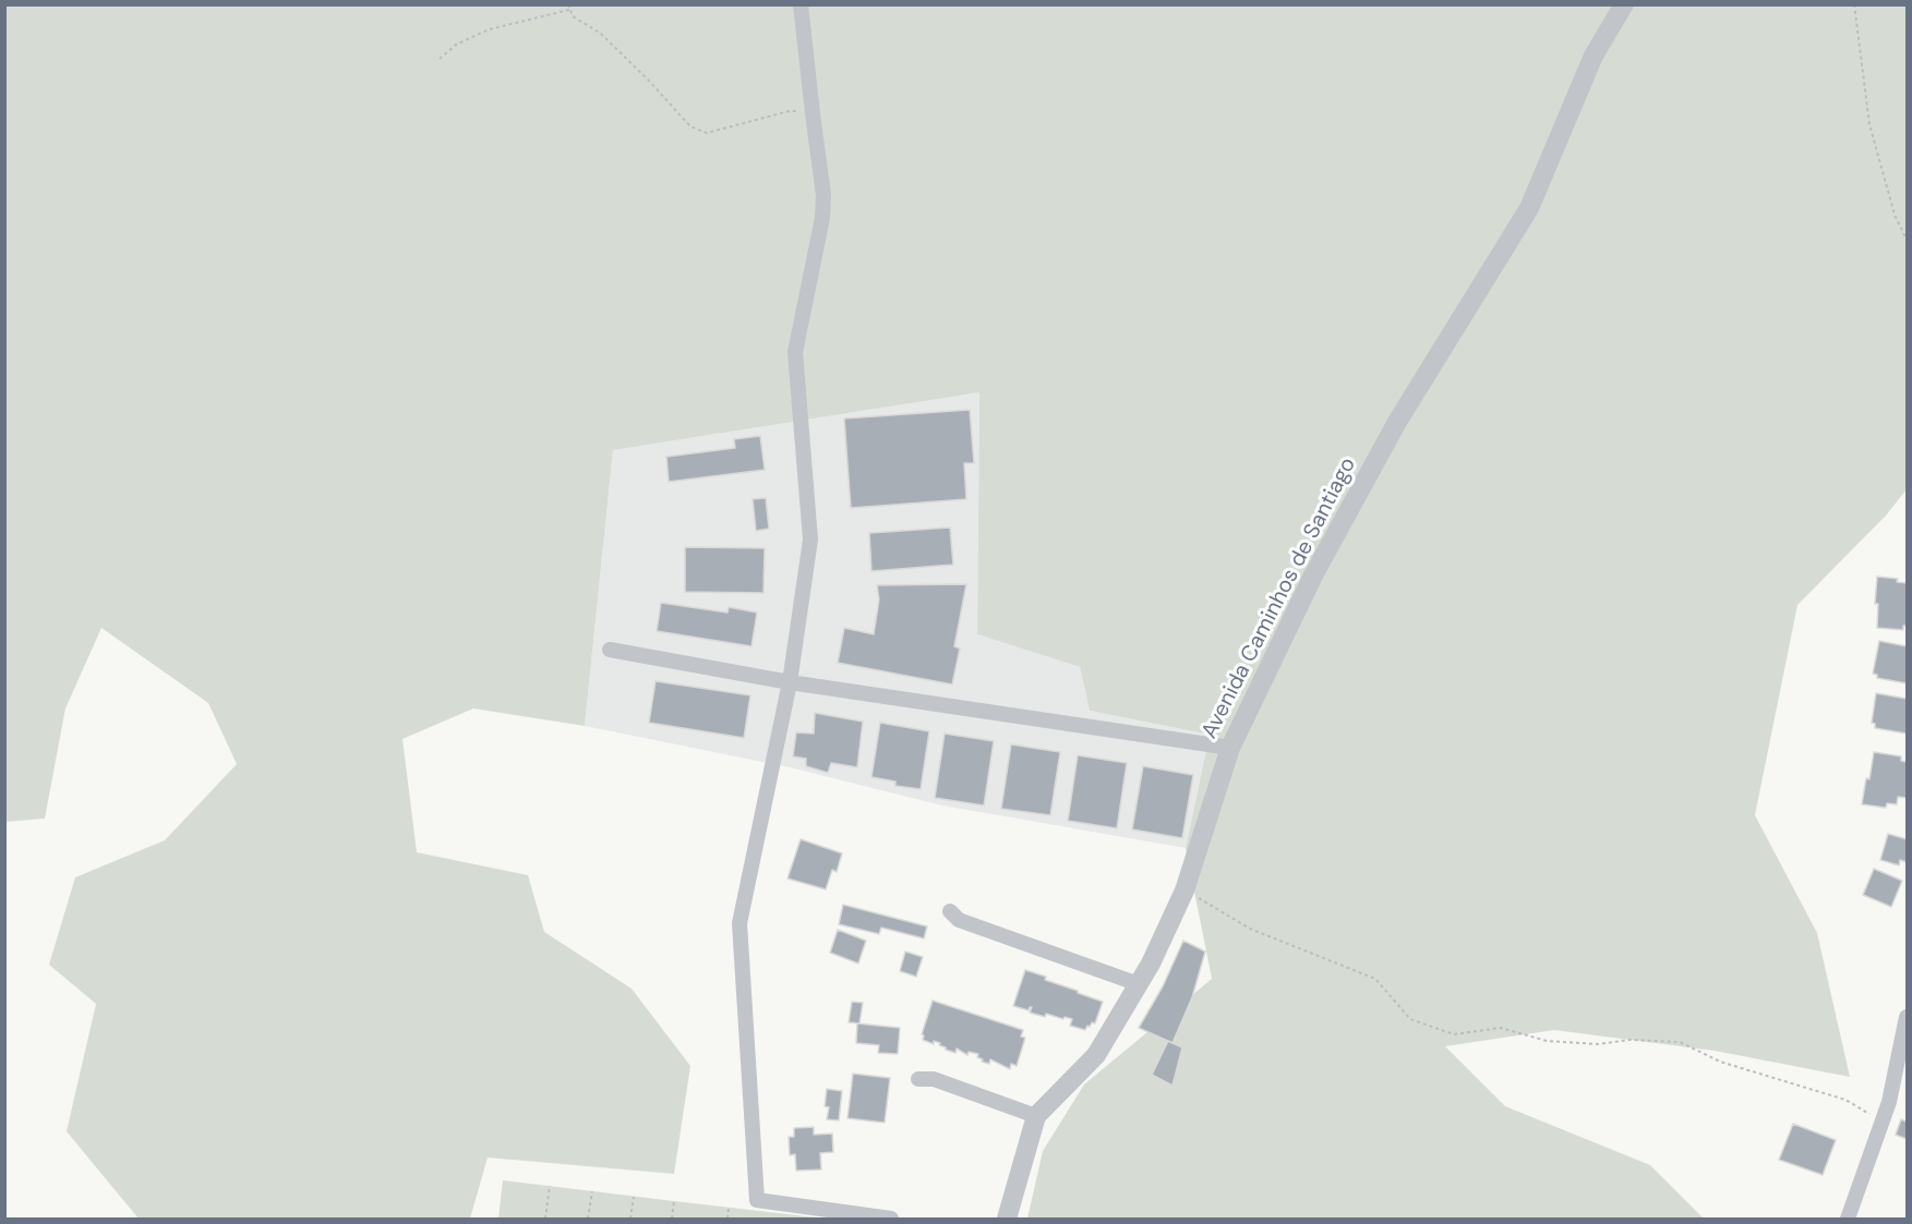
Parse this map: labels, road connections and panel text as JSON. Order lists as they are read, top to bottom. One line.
{"streets":{"street":["Avenida Caminhos de Santiago"]}}
